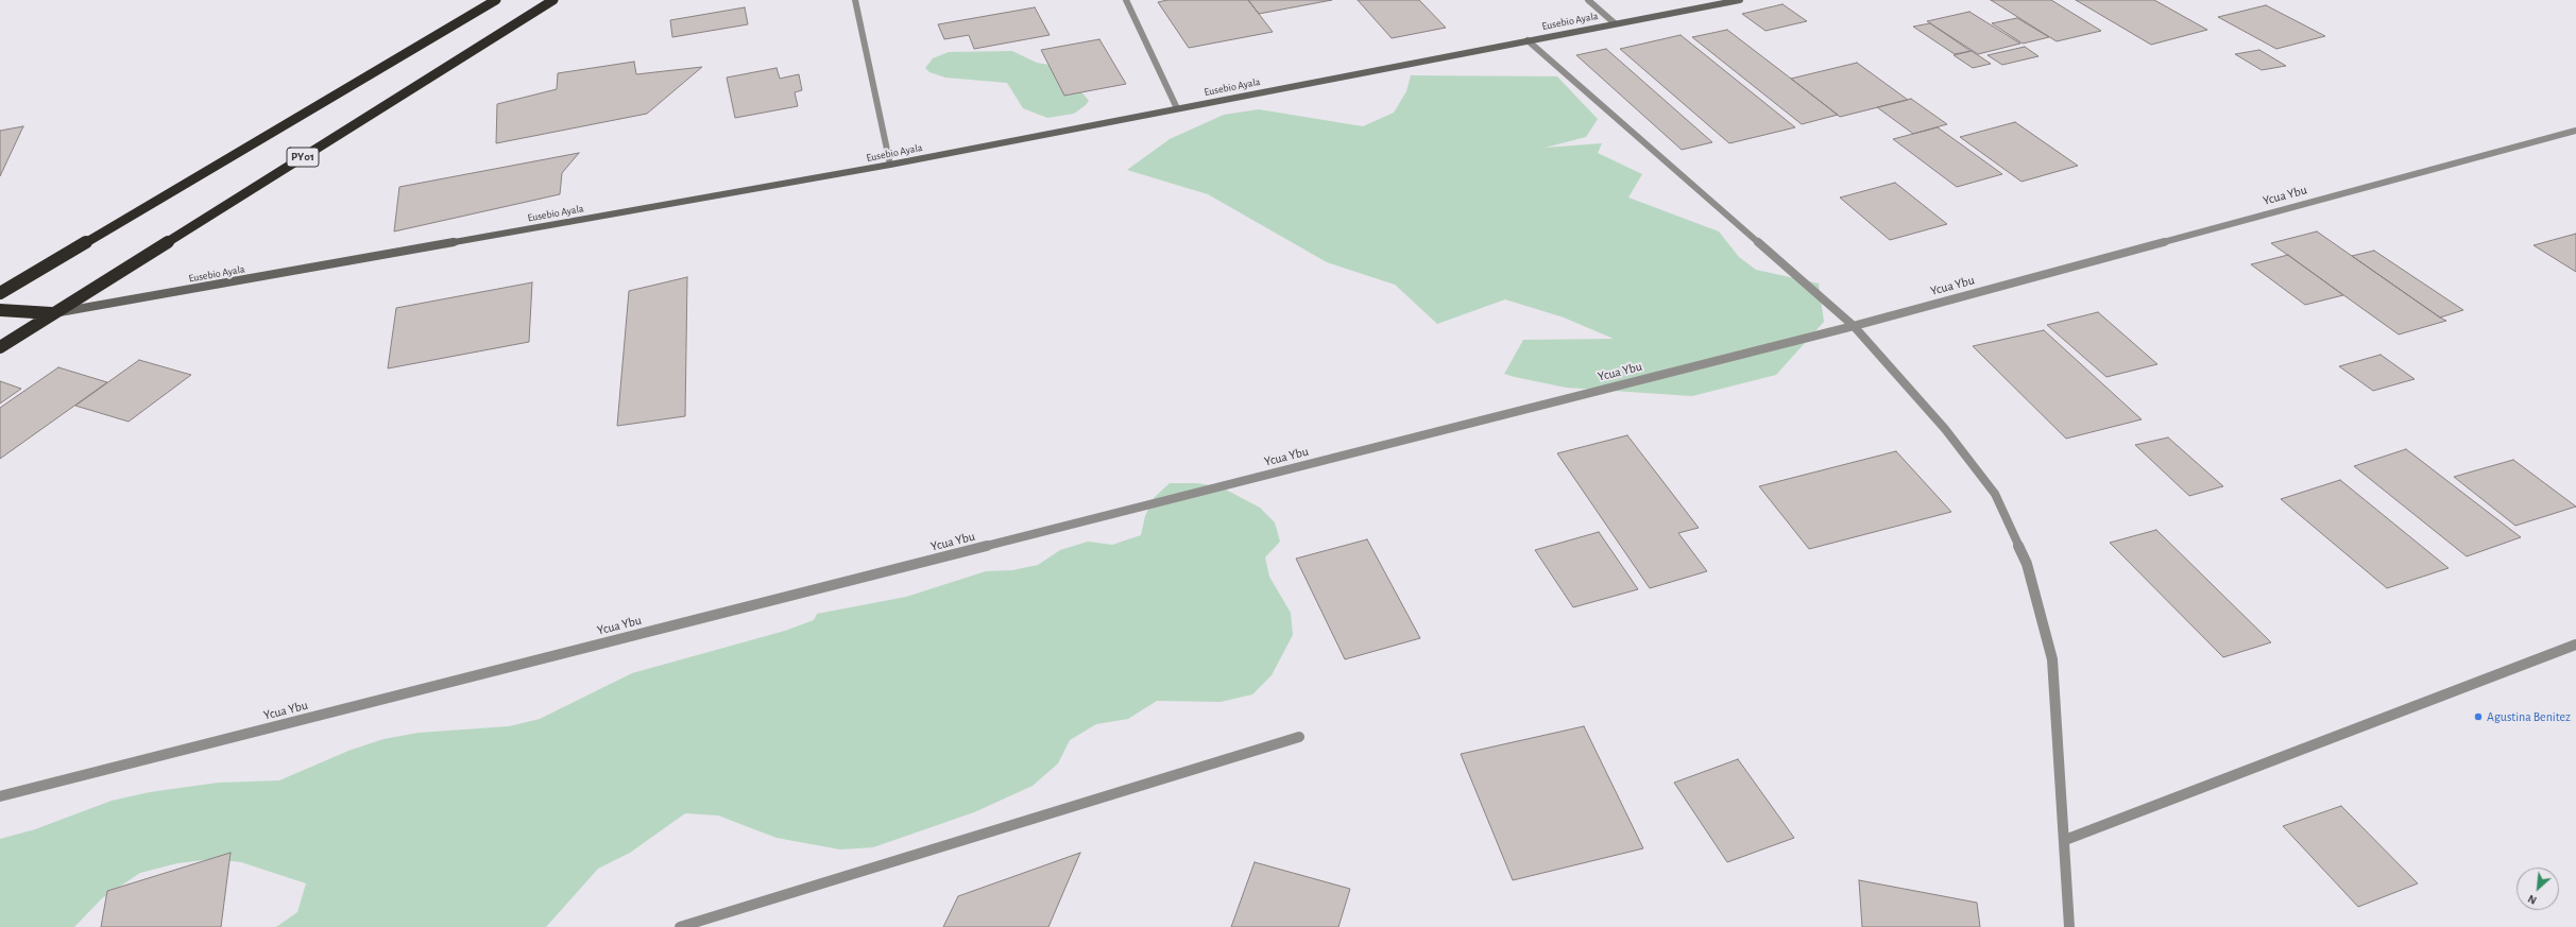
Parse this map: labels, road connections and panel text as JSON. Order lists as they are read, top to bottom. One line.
{"streets":{"highway":["PY01"],"main road":["Eusebio Ayala"],"street":["Ycua Ybu"]},"crossings":[["Eusebio Ayala","PY01"]],"places":["Agustina Benitez"],"north":"bottom left"}
